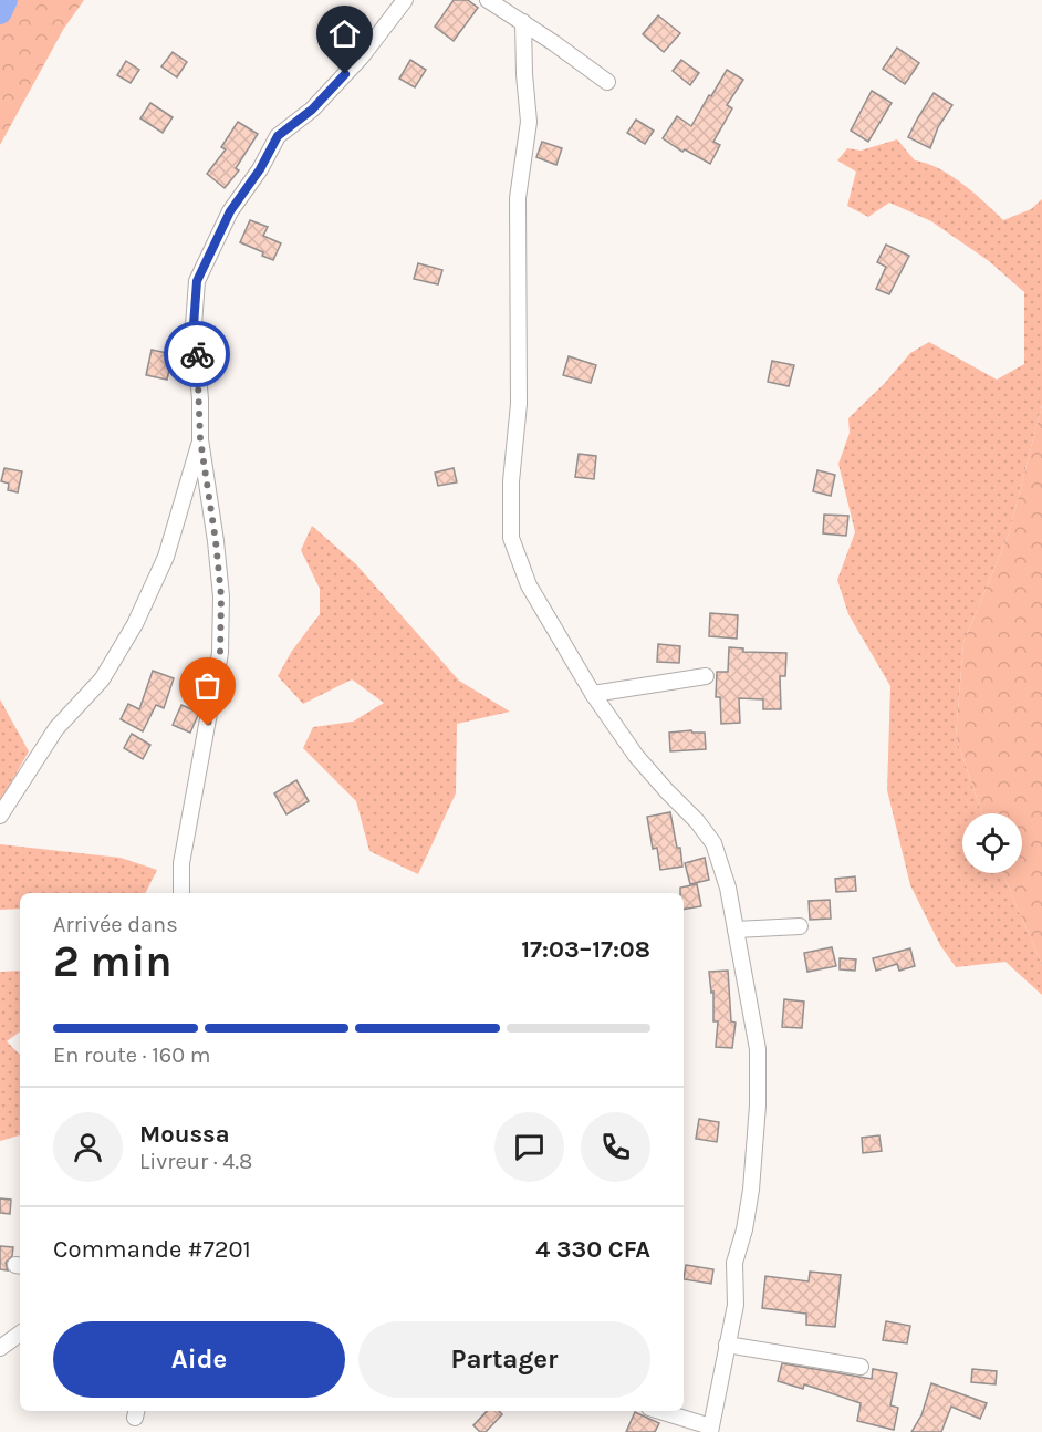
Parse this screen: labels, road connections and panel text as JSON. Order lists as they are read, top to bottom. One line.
{"page":{"heading":["2 min","Arrivée dans","17:03–17:08"],"panel":["Moussa","Livreur · 4.8","Commande #7201","4 330 CFA"],"bar":"En route · 160 m","buttons":["Aide","Partager"]}}
